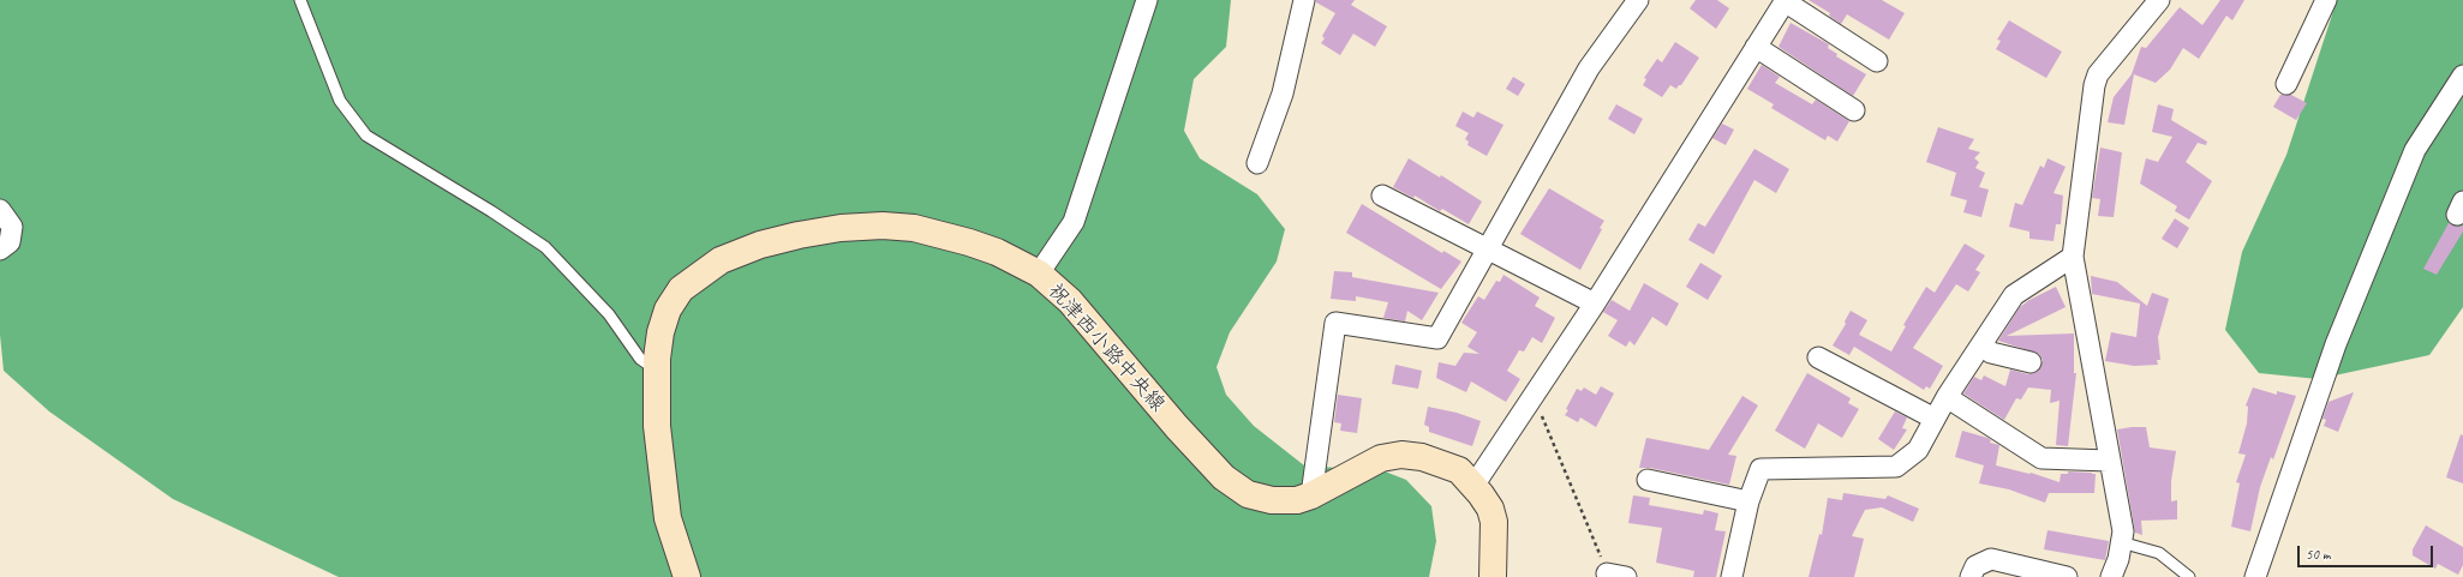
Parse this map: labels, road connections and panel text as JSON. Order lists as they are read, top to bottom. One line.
{"streets":{"main road":["祝津西小路中央線"]},"scale_bar":"50 m"}
